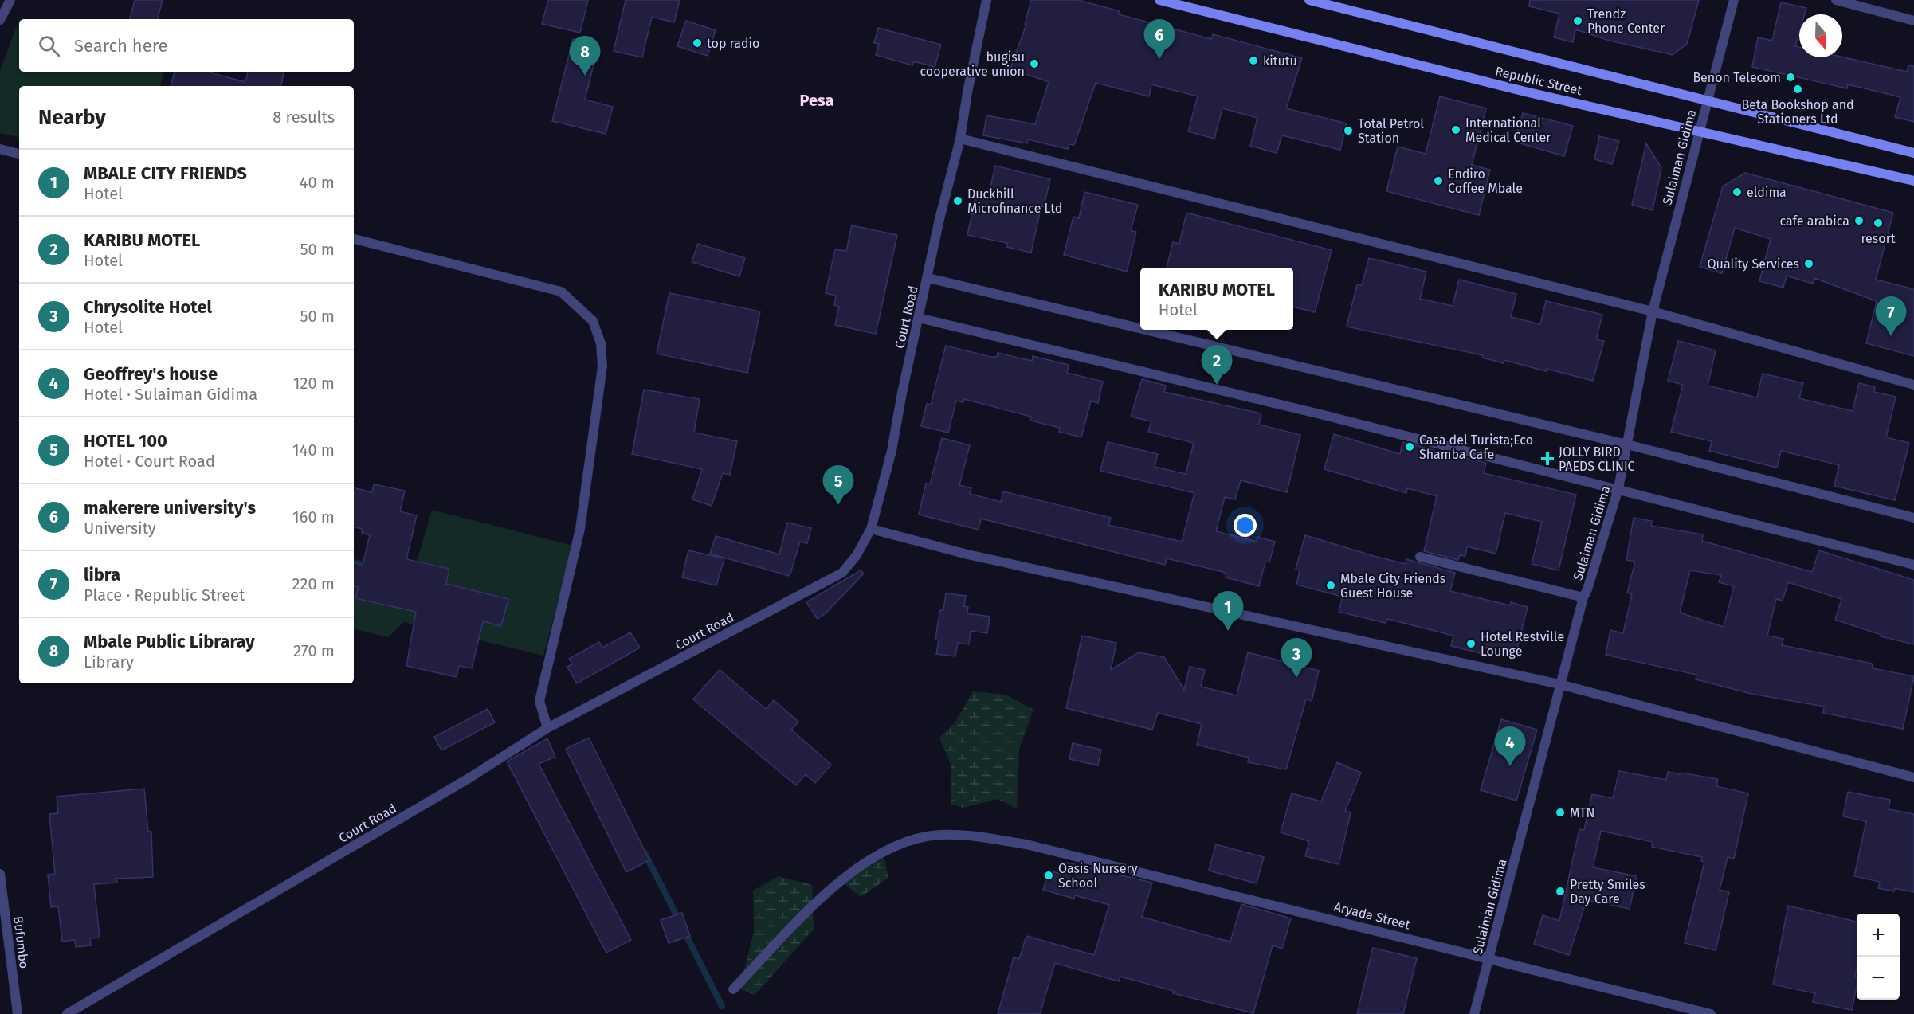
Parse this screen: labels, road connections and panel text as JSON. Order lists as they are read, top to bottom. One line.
{"streets":{"main road":["Republic Street"],"street":["Sulaiman Gidima","Court Road","Aryada Street","Bufumbo"]},"crossings":[["Republic Street","Sulaiman Gidima"],["Sulaiman Gidima","Aryada Street"]],"districts":["Pesa"],"places":{"other":["Trendz Phone Center","top radio","kitutu","bugisu cooperative union","Benon Telecom","Beta Bookshop and Stationers Ltd","International Medical Center","Total Petrol Station","Endiro Coffee Mbale","eldima","Duckhill Microfinance Ltd","cafe arabica","resort","Quality Services","Casa del Turista;Eco Shamba Cafe","Mbale City Friends Guest House","Hotel Restville Lounge","MTN","Oasis Nursery School","Pretty Smiles Day Care"],"health":["JOLLY BIRD PAEDS CLINIC"]},"north":"bottom","page":{"pins":["6","8","7","2","5","1","3","4"],"search":"Search here","heading":["Nearby","8 results"],"list":[{"mark":"1","name":"MBALE CITY FRIENDS","note":"Hotel","value":"40 m"},{"mark":"2","name":"KARIBU MOTEL","note":"Hotel","value":"50 m"},{"mark":"3","name":"Chrysolite Hotel","note":"Hotel","value":"50 m"},{"mark":"4","name":"Geoffrey's house","note":"Hotel · Sulaiman Gidima","value":"120 m"},{"mark":"5","name":"HOTEL 100","note":"Hotel · Court Road","value":"140 m"},{"mark":"6","name":"makerere university's","note":"University","value":"160 m"},{"mark":"7","name":"libra","note":"Place · Republic Street","value":"220 m"},{"mark":"8","name":"Mbale Public Libraray","note":"Library","value":"270 m"}],"popup":["KARIBU MOTEL","Hotel"],"map_buttons":["+","−"]}}
